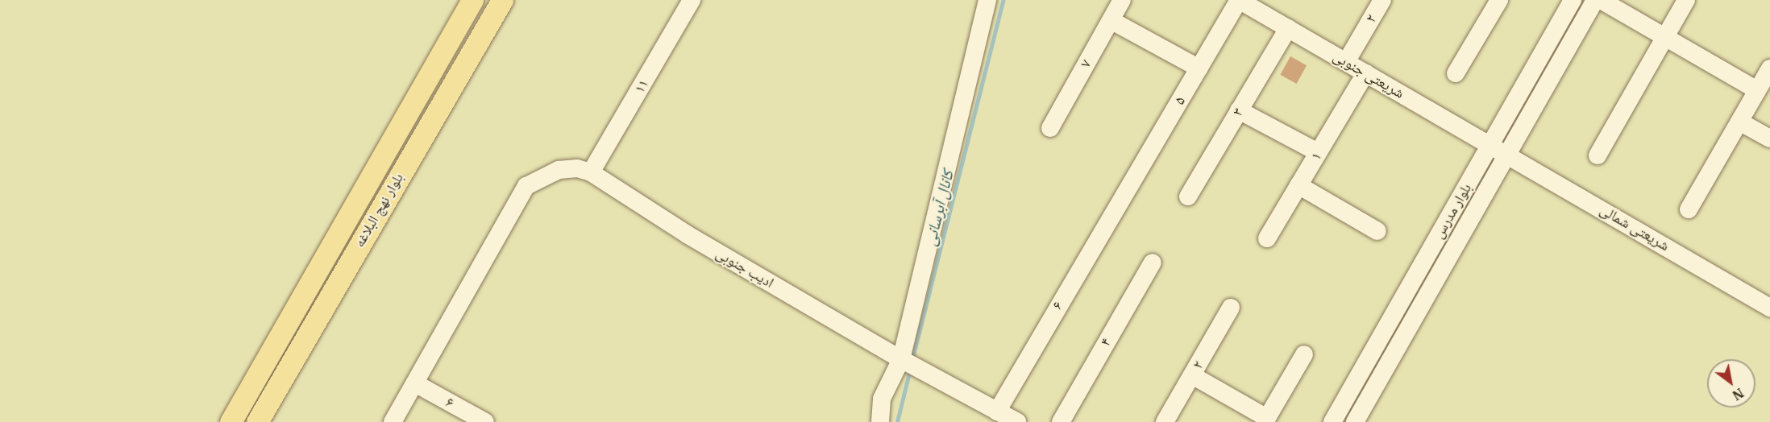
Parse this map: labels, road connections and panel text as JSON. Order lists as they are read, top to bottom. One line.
{"streets":{"main road":["بلوار نهج البلاغه"],"street":["۲","۷","شریعتی جنوبی","۱۱","۵","۳","۱","بلوار مدرس","شریعتی شمالی","ادیب جنوبی","۶","۴"]},"crossings":[["۲","شریعتی جنوبی"],["شریعتی جنوبی","۵"],["شریعتی جنوبی","۳"],["شریعتی جنوبی","۱"],["شریعتی جنوبی","بلوار مدرس"],["شریعتی جنوبی","شریعتی شمالی"],["۱۱","ادیب جنوبی"],["۵","۶"],["بلوار مدرس","شریعتی شمالی"],["ادیب جنوبی","۶"]],"water":["کانال آبرسانی"],"north":"bottom right"}
